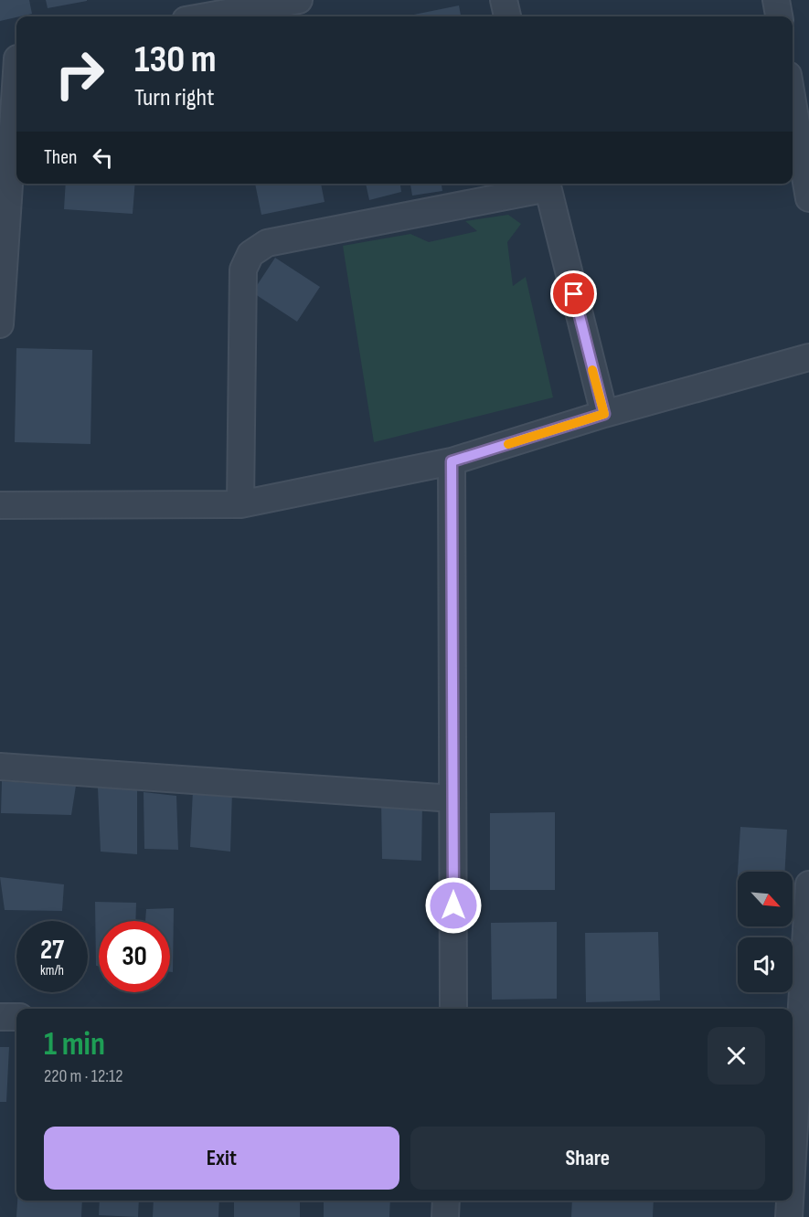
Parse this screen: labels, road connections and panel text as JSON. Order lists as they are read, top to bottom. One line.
{"north":"bottom right","page":{"turn":["130 m","Turn right"],"then":"Then","speed":"27 km/h","limit":"30","heading":["1 min","220 m · 12:12"],"buttons":["Exit","Share"]}}
